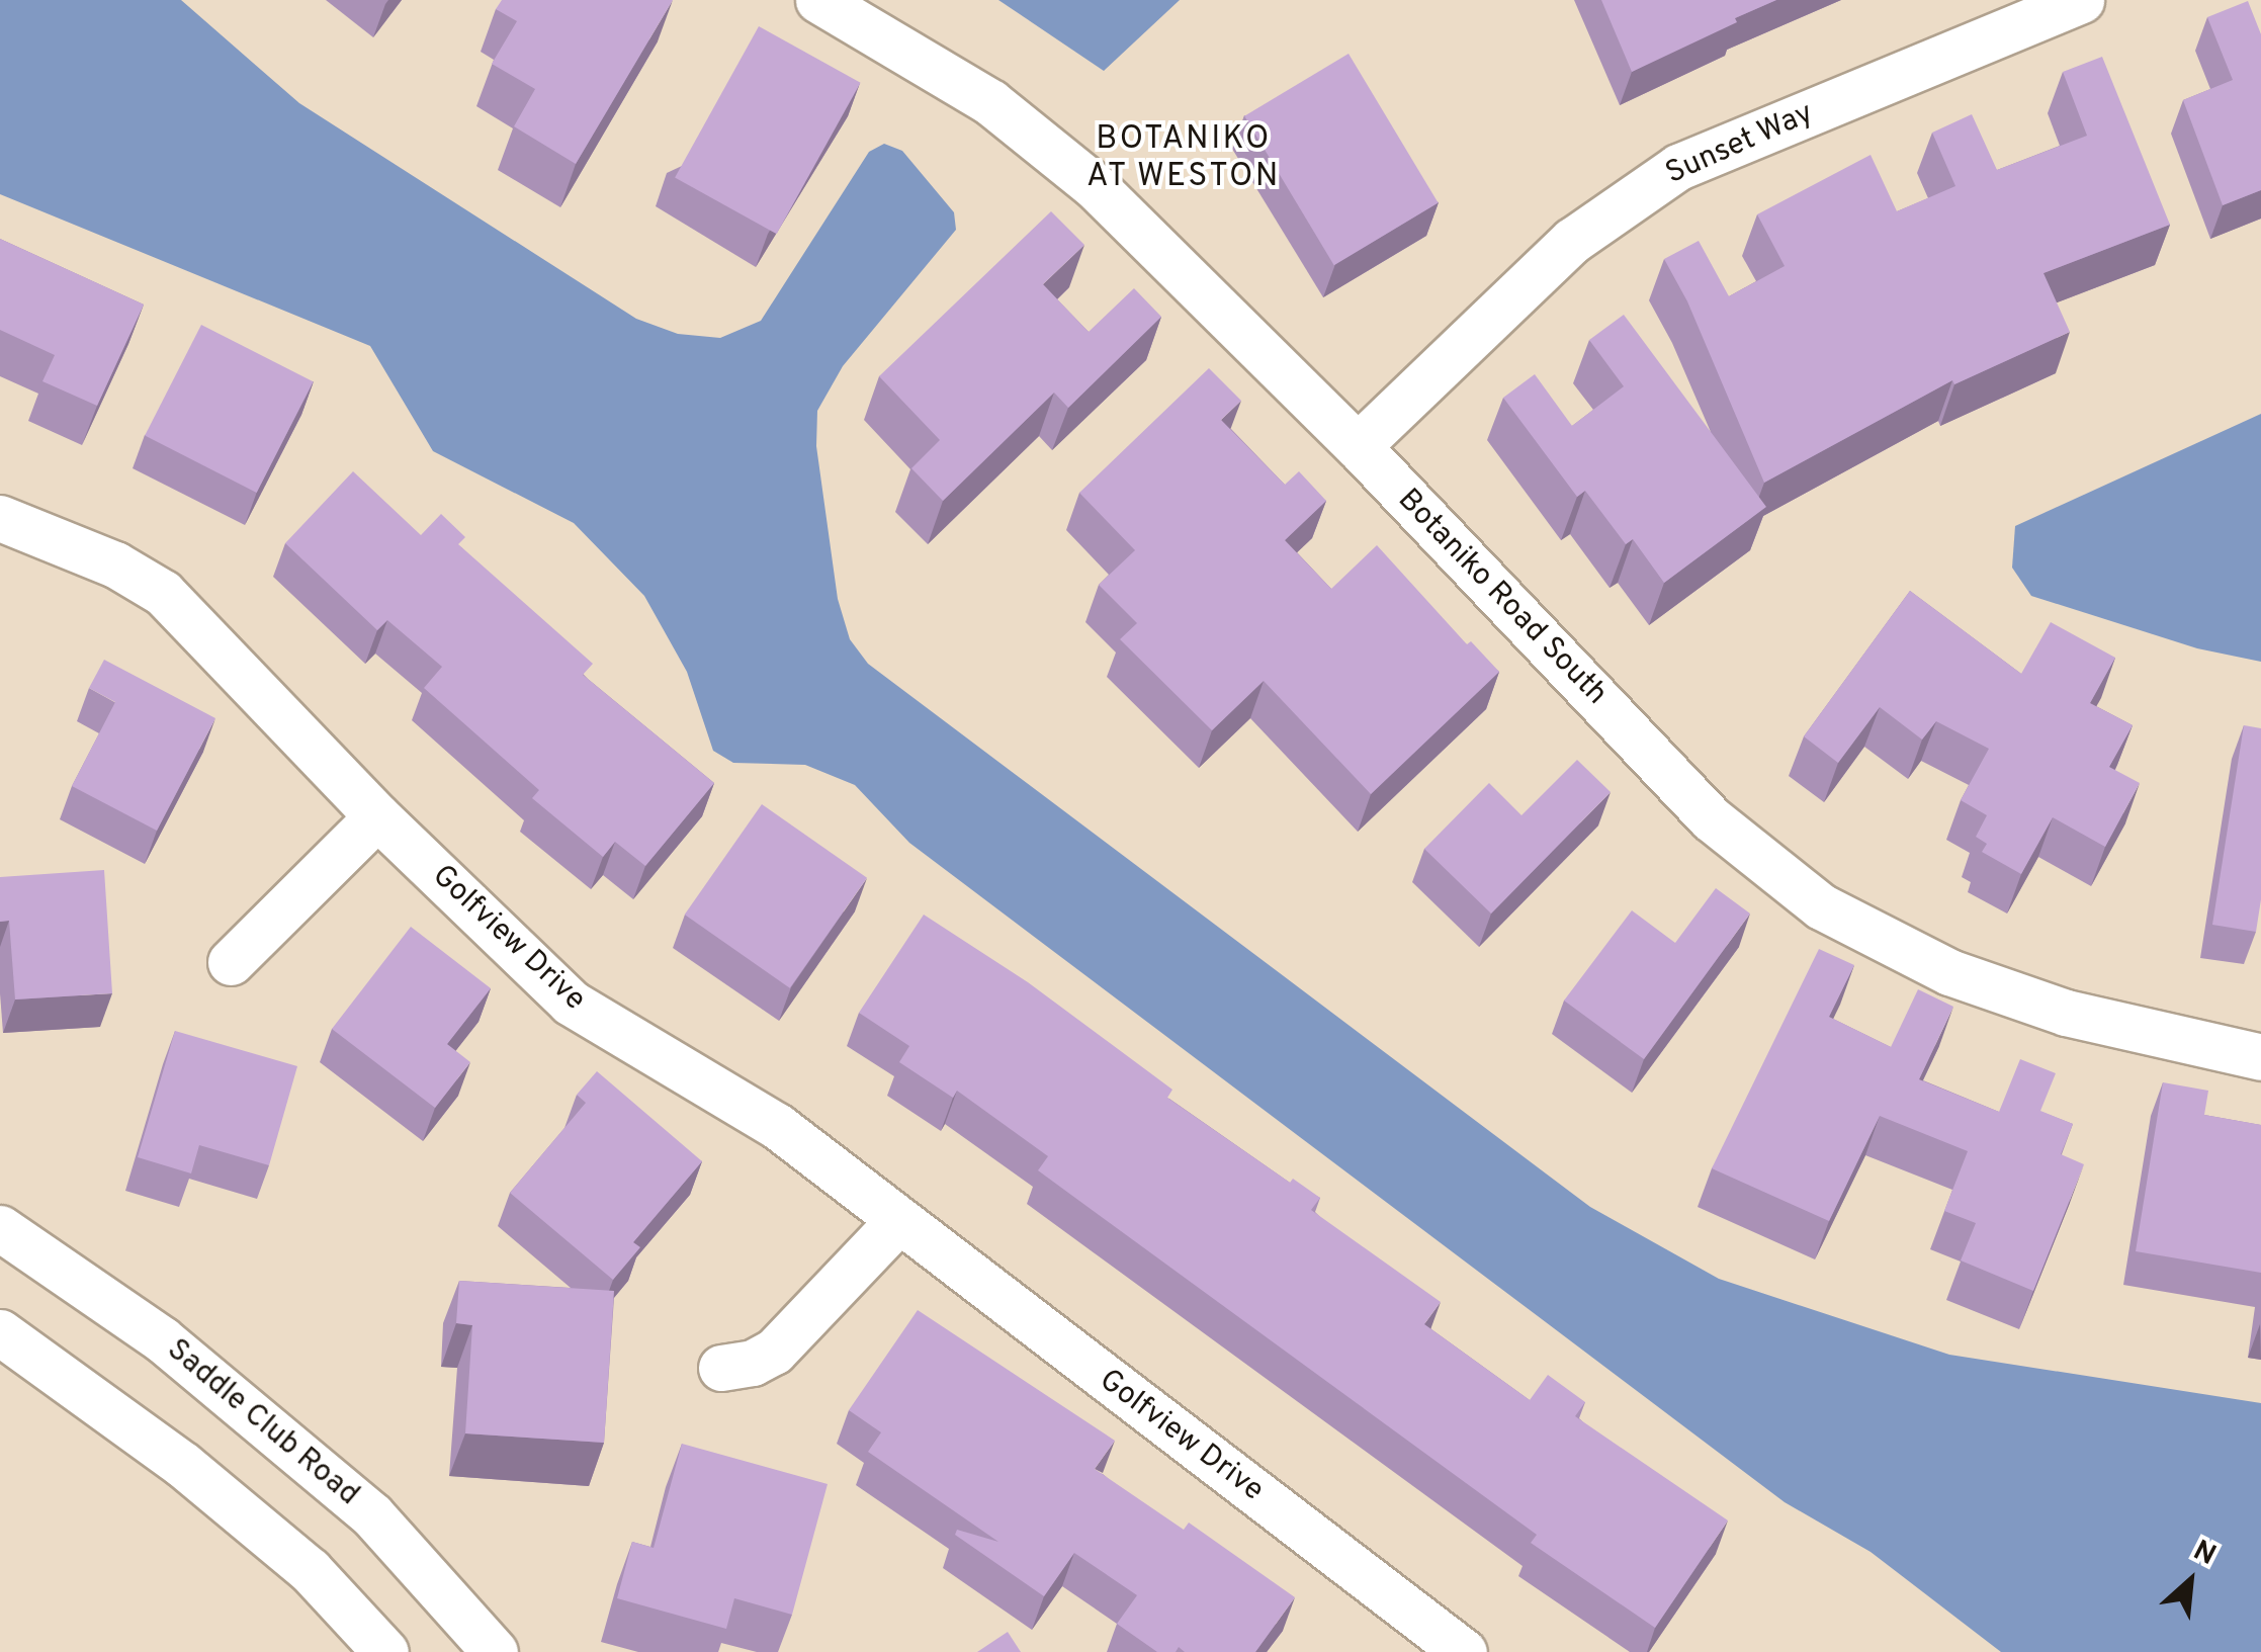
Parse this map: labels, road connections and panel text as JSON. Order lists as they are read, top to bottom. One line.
{"streets":{"street":["Sunset Way","Botaniko Road South","Golfview Drive","Saddle Club Road"]},"crossings":[["Sunset Way","Botaniko Road South"]],"districts":["BOTANIKO AT WESTON"],"north":"top right"}
